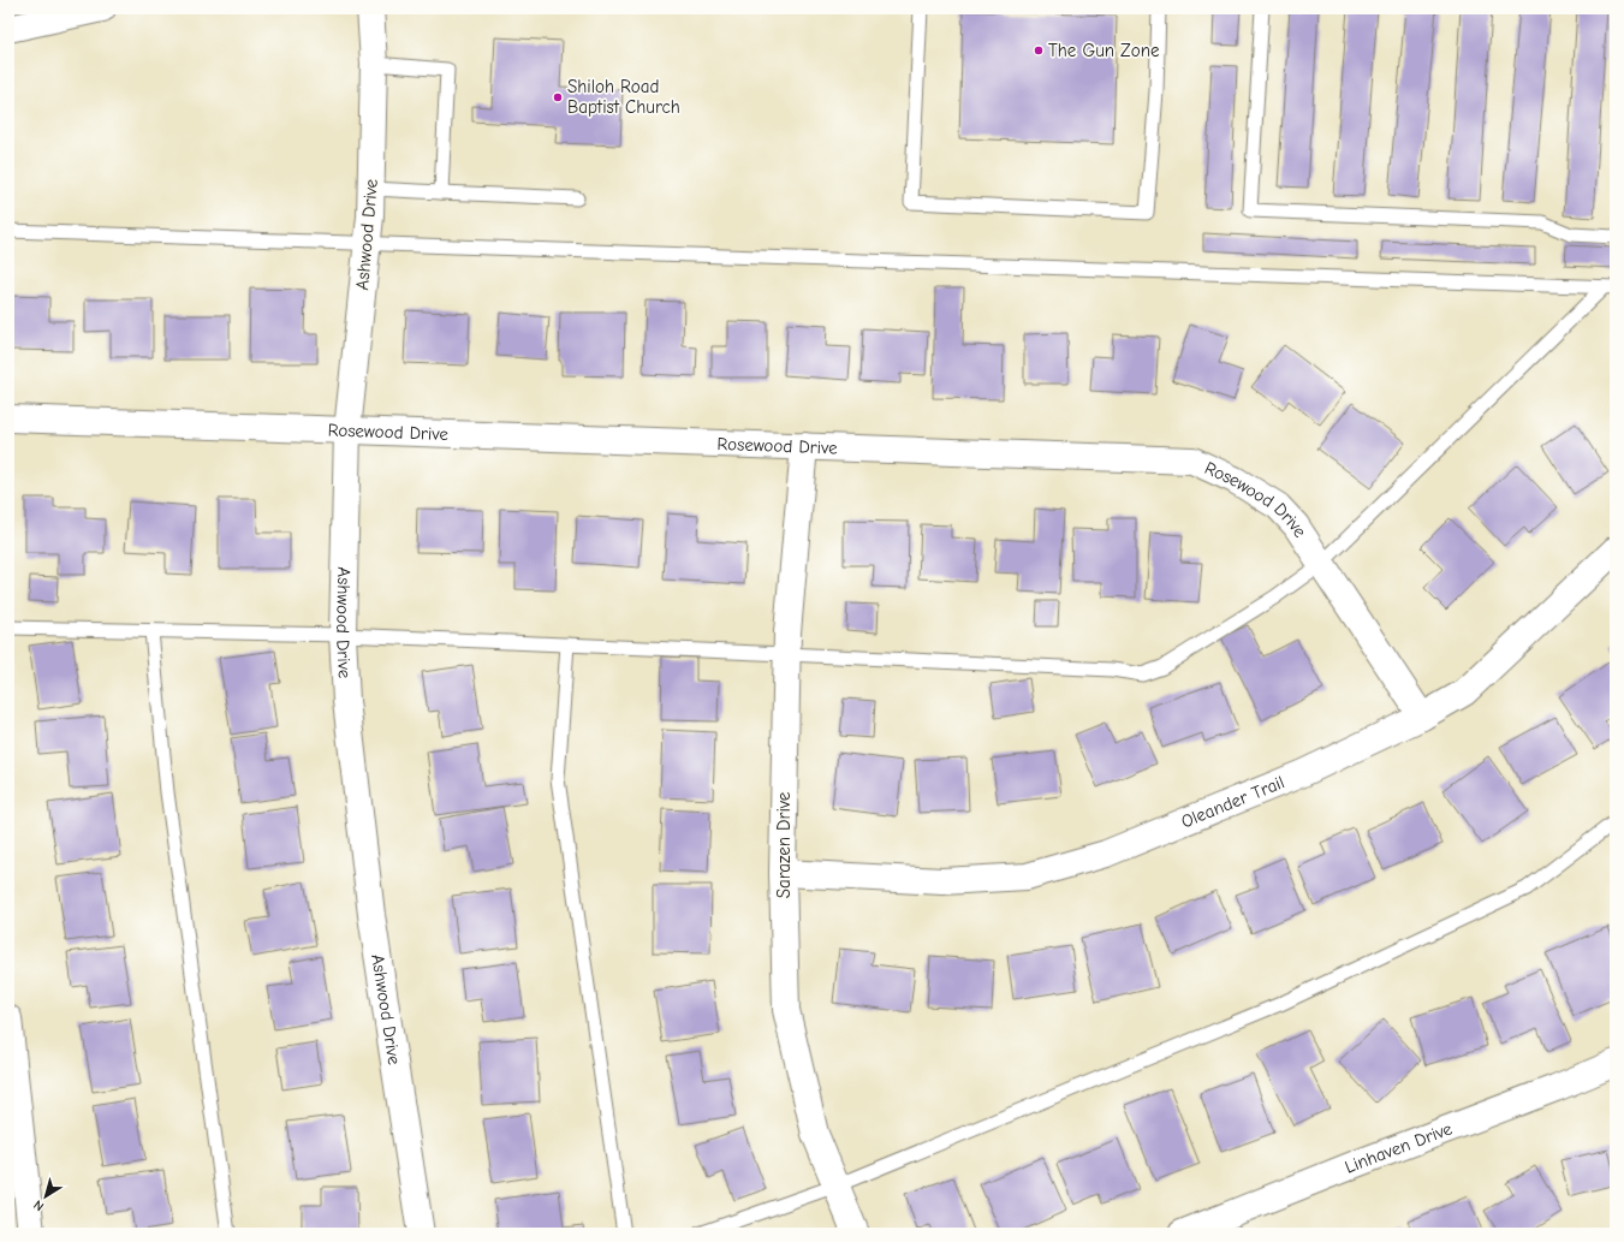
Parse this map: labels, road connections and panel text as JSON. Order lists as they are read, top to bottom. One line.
{"streets":{"street":["Ashwood Drive","Rosewood Drive","Oleander Trail","Sarazen Drive","Linhaven Drive"]},"crossings":[["Ashwood Drive","Rosewood Drive"],["Rosewood Drive","Oleander Trail"],["Rosewood Drive","Sarazen Drive"],["Oleander Trail","Sarazen Drive"]],"places":["The Gun Zone","Shiloh Road Baptist Church"],"north":"bottom left"}
